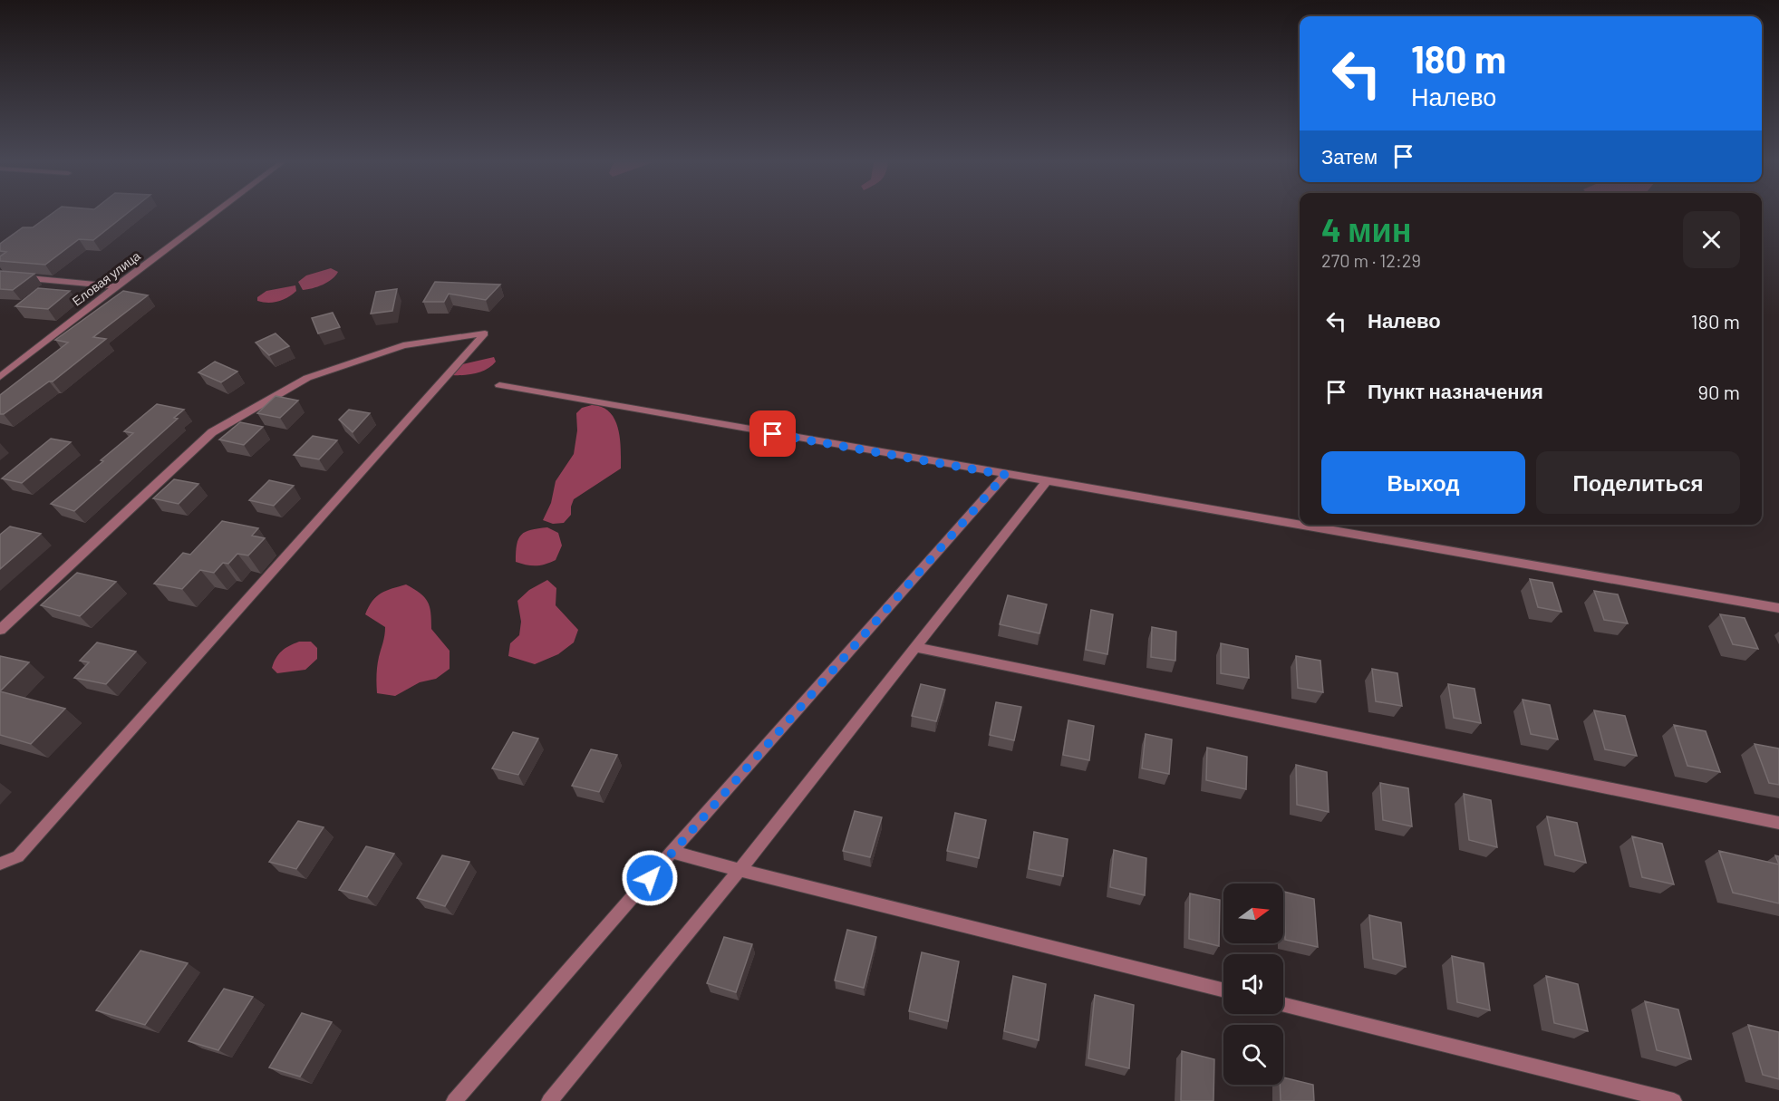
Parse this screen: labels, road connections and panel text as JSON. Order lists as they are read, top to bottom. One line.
{"streets":{"street":["Еловая улица"]},"north":"right","page":{"turn":["180 m","Налево"],"then":"Затем","heading":["4 мин","270 m · 12:29"],"list":[{"name":"Налево","value":"180 m"},{"name":"Пункт назначения","value":"90 m"}],"buttons":["Выход","Поделиться"]}}
